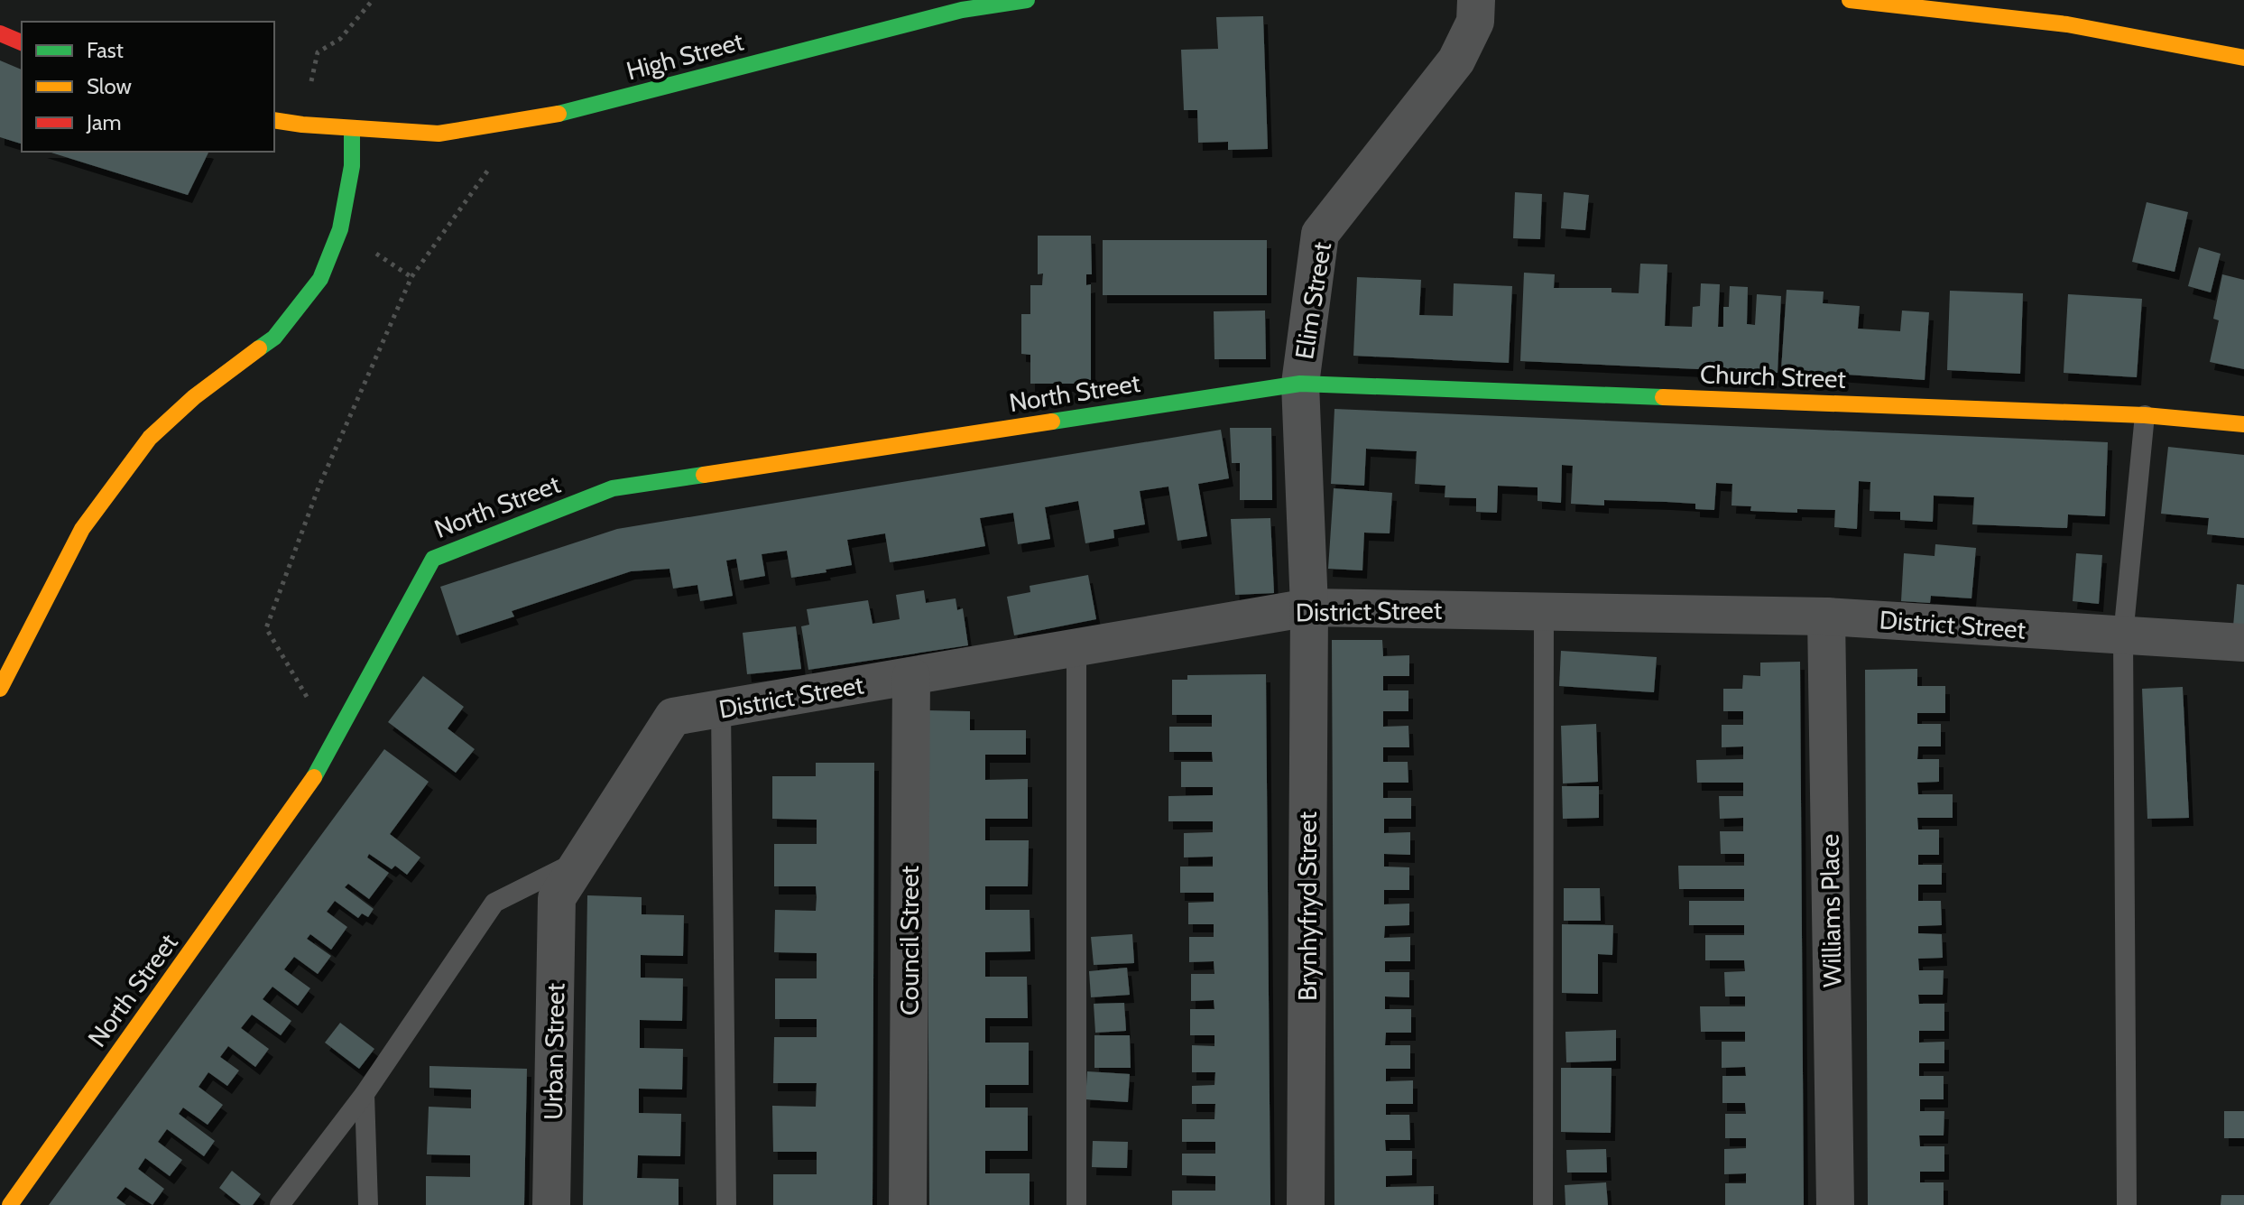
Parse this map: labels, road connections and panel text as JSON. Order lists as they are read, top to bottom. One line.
{"streets":{"street":["High Street","Elim Street","Church Street","North Street","District Street","Brynhyfryd Street","Williams Place","Council Street","Urban Street"]},"crossings":[["Elim Street","Church Street"],["Elim Street","North Street"],["Elim Street","District Street"],["Elim Street","Brynhyfryd Street"],["Church Street","North Street"],["District Street","Brynhyfryd Street"],["District Street","Williams Place"],["District Street","Council Street"],["District Street","Urban Street"]],"legend":["Fast","Slow","Jam"]}
